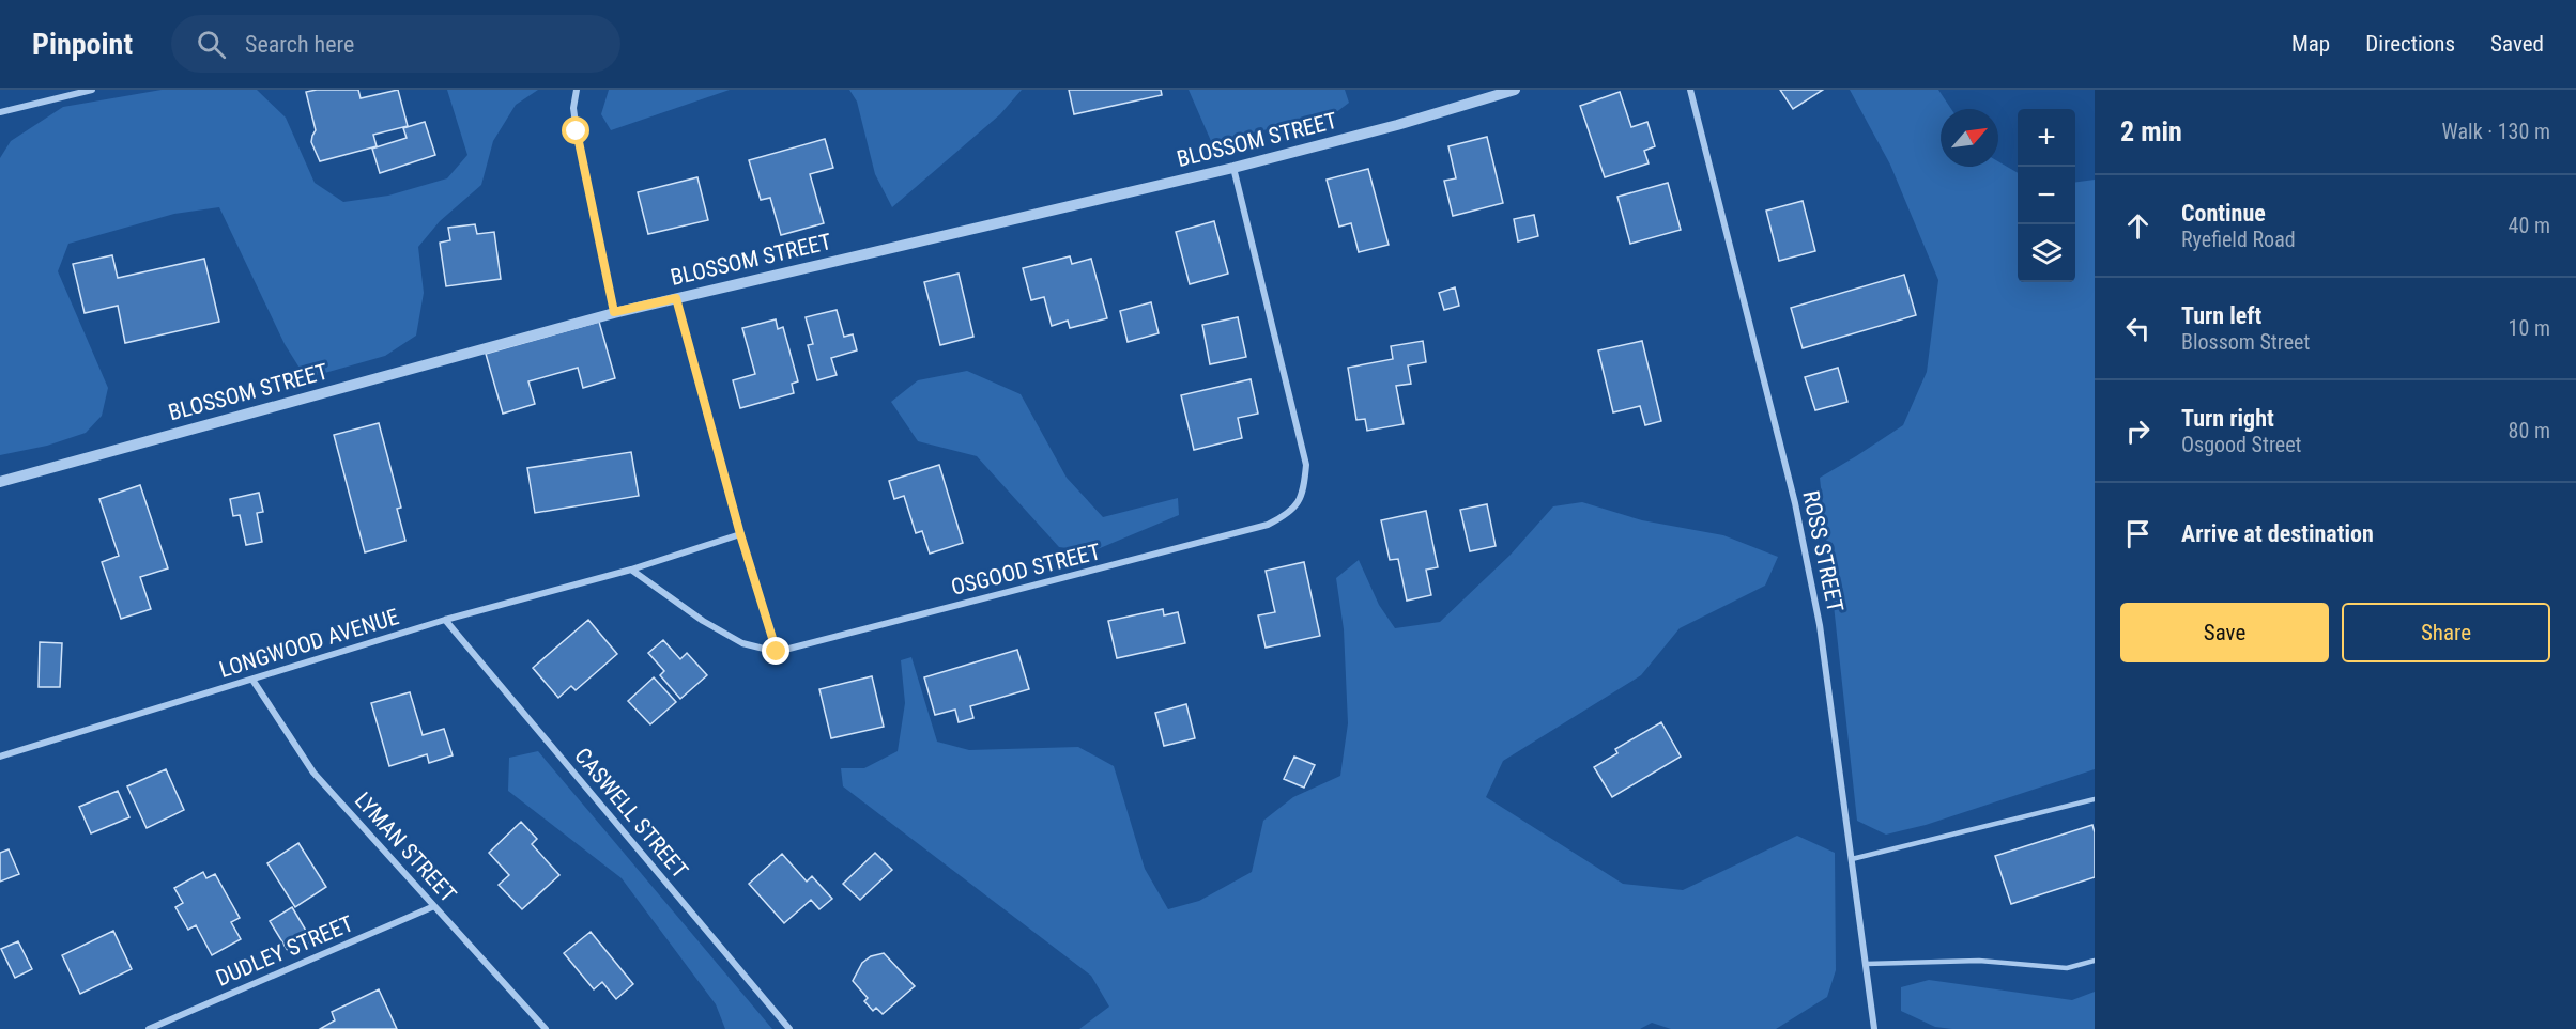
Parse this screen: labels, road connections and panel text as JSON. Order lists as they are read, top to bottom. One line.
{"streets":{"street":["BLOSSOM STREET","ROSS STREET","OSGOOD STREET","LONGWOOD AVENUE","CASWELL STREET","LYMAN STREET","DUDLEY STREET"]},"crossings":[["BLOSSOM STREET","OSGOOD STREET"],["LONGWOOD AVENUE","CASWELL STREET"],["LONGWOOD AVENUE","LYMAN STREET"],["LYMAN STREET","DUDLEY STREET"]],"north":"top right","page":{"header":"Pinpoint","search":"Search here","nav":["Map","Directions","Saved"],"heading":["2 min","Walk · 130 m"],"map_buttons":["+","−"],"list":[["Continue","Ryefield Road","40 m"],["Turn left","Blossom Street","10 m"],["Turn right","Osgood Street","80 m"],"Arrive at destination"],"buttons":["Save","Share"]}}
